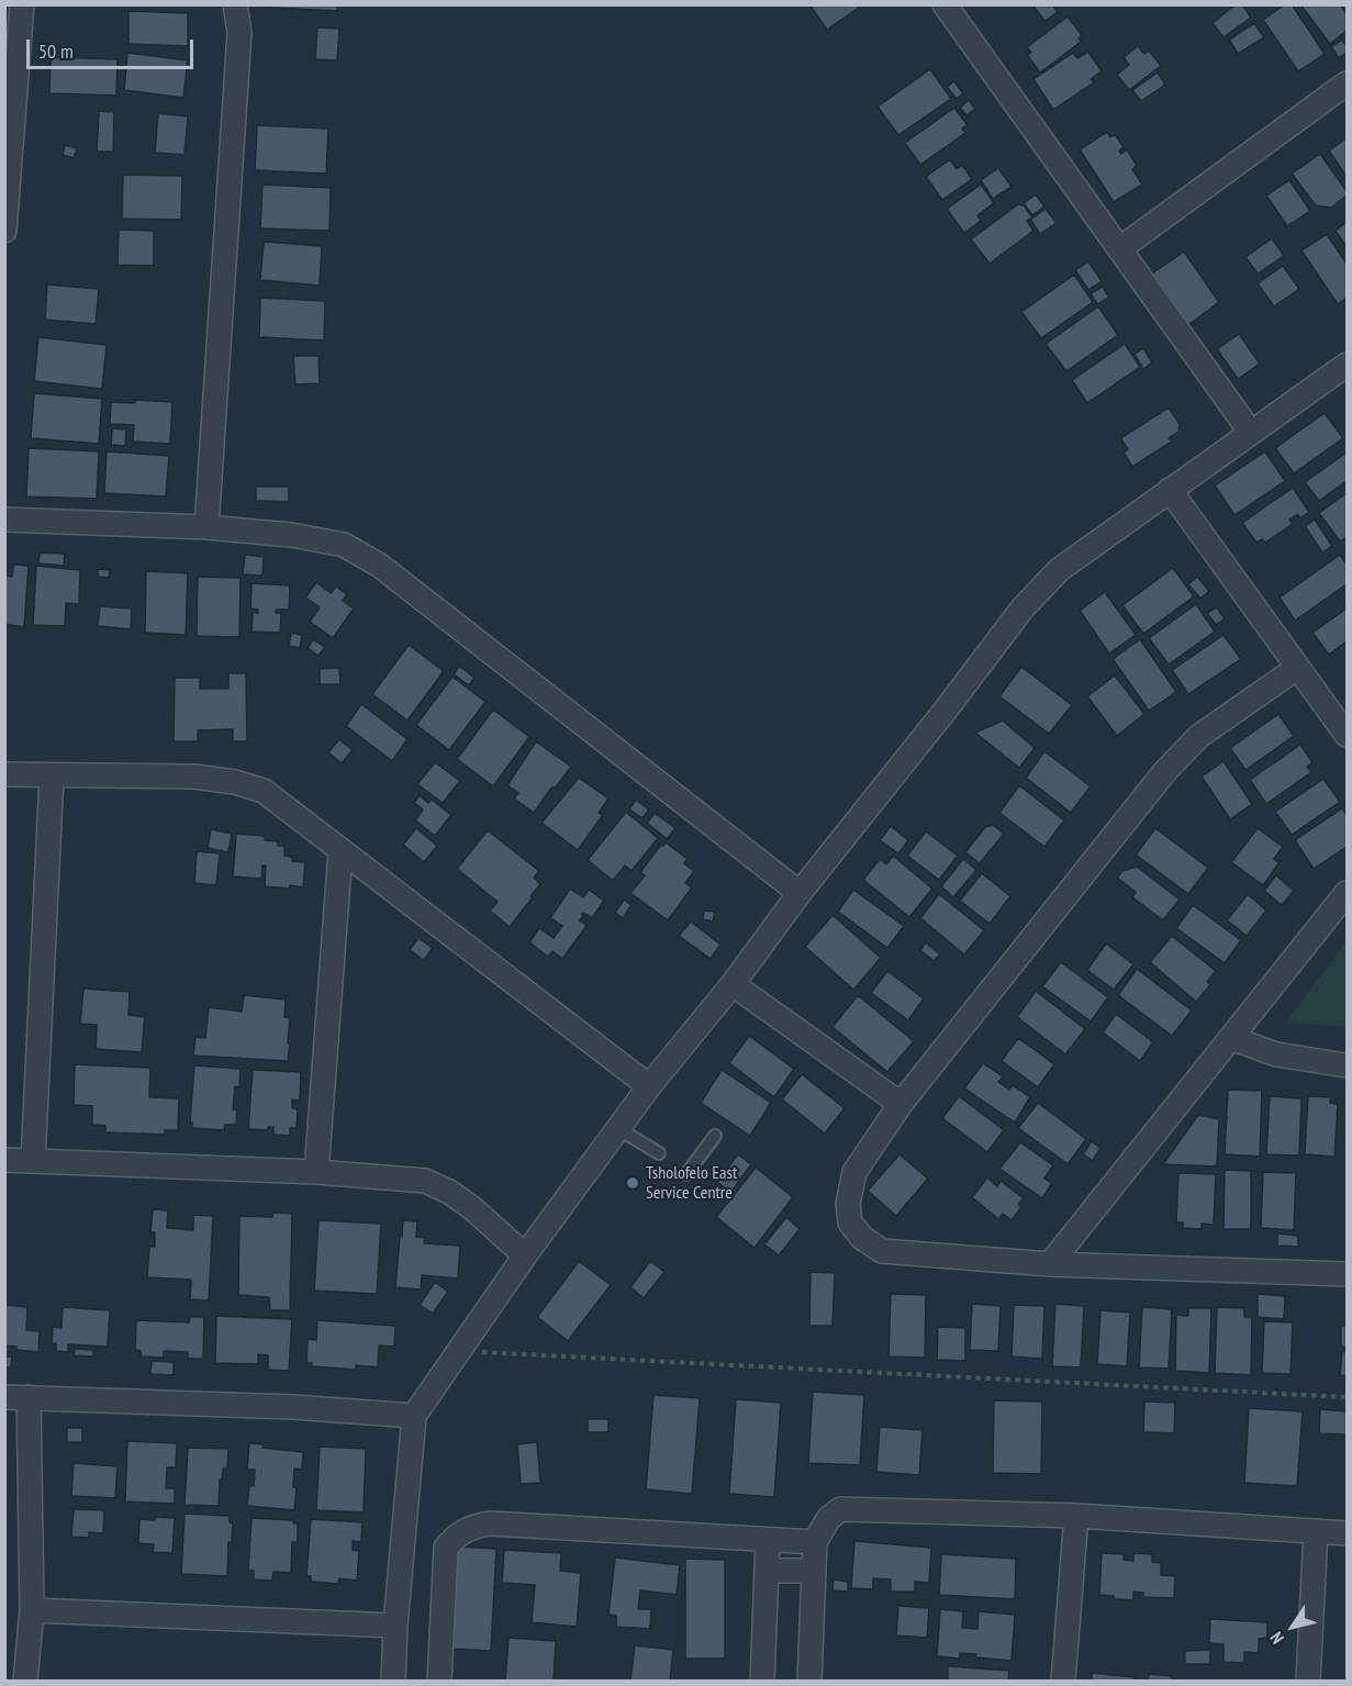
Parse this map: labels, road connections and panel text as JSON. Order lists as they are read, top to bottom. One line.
{"places":["Tsholofelo East Service Centre"],"scale_bar":"50 m","north":"bottom left"}
